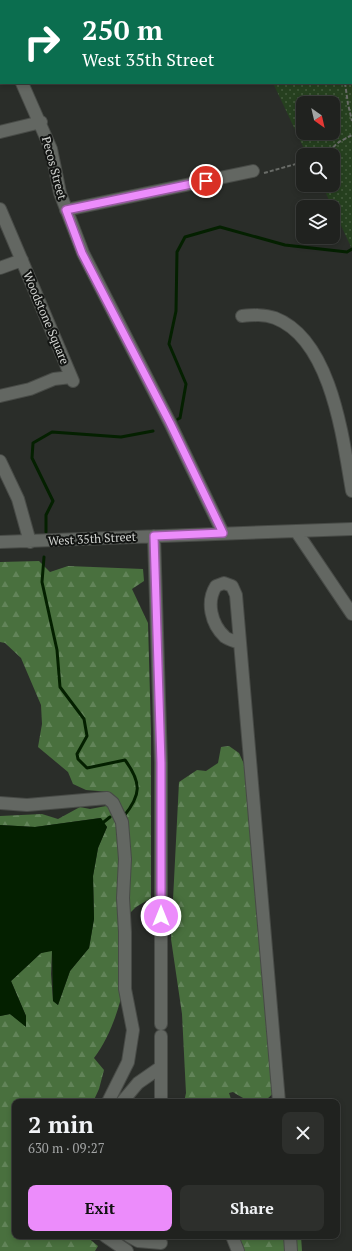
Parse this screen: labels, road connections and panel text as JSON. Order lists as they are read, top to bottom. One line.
{"streets":{"street":["Pecos Street","Woodstone Square","West 35th Street"]},"crossings":[["Pecos Street","West 35th Street"]],"north":"bottom right","page":{"turn":["250 m","West 35th Street"],"heading":["2 min","630 m · 09:27"],"buttons":["Exit","Share"]}}
